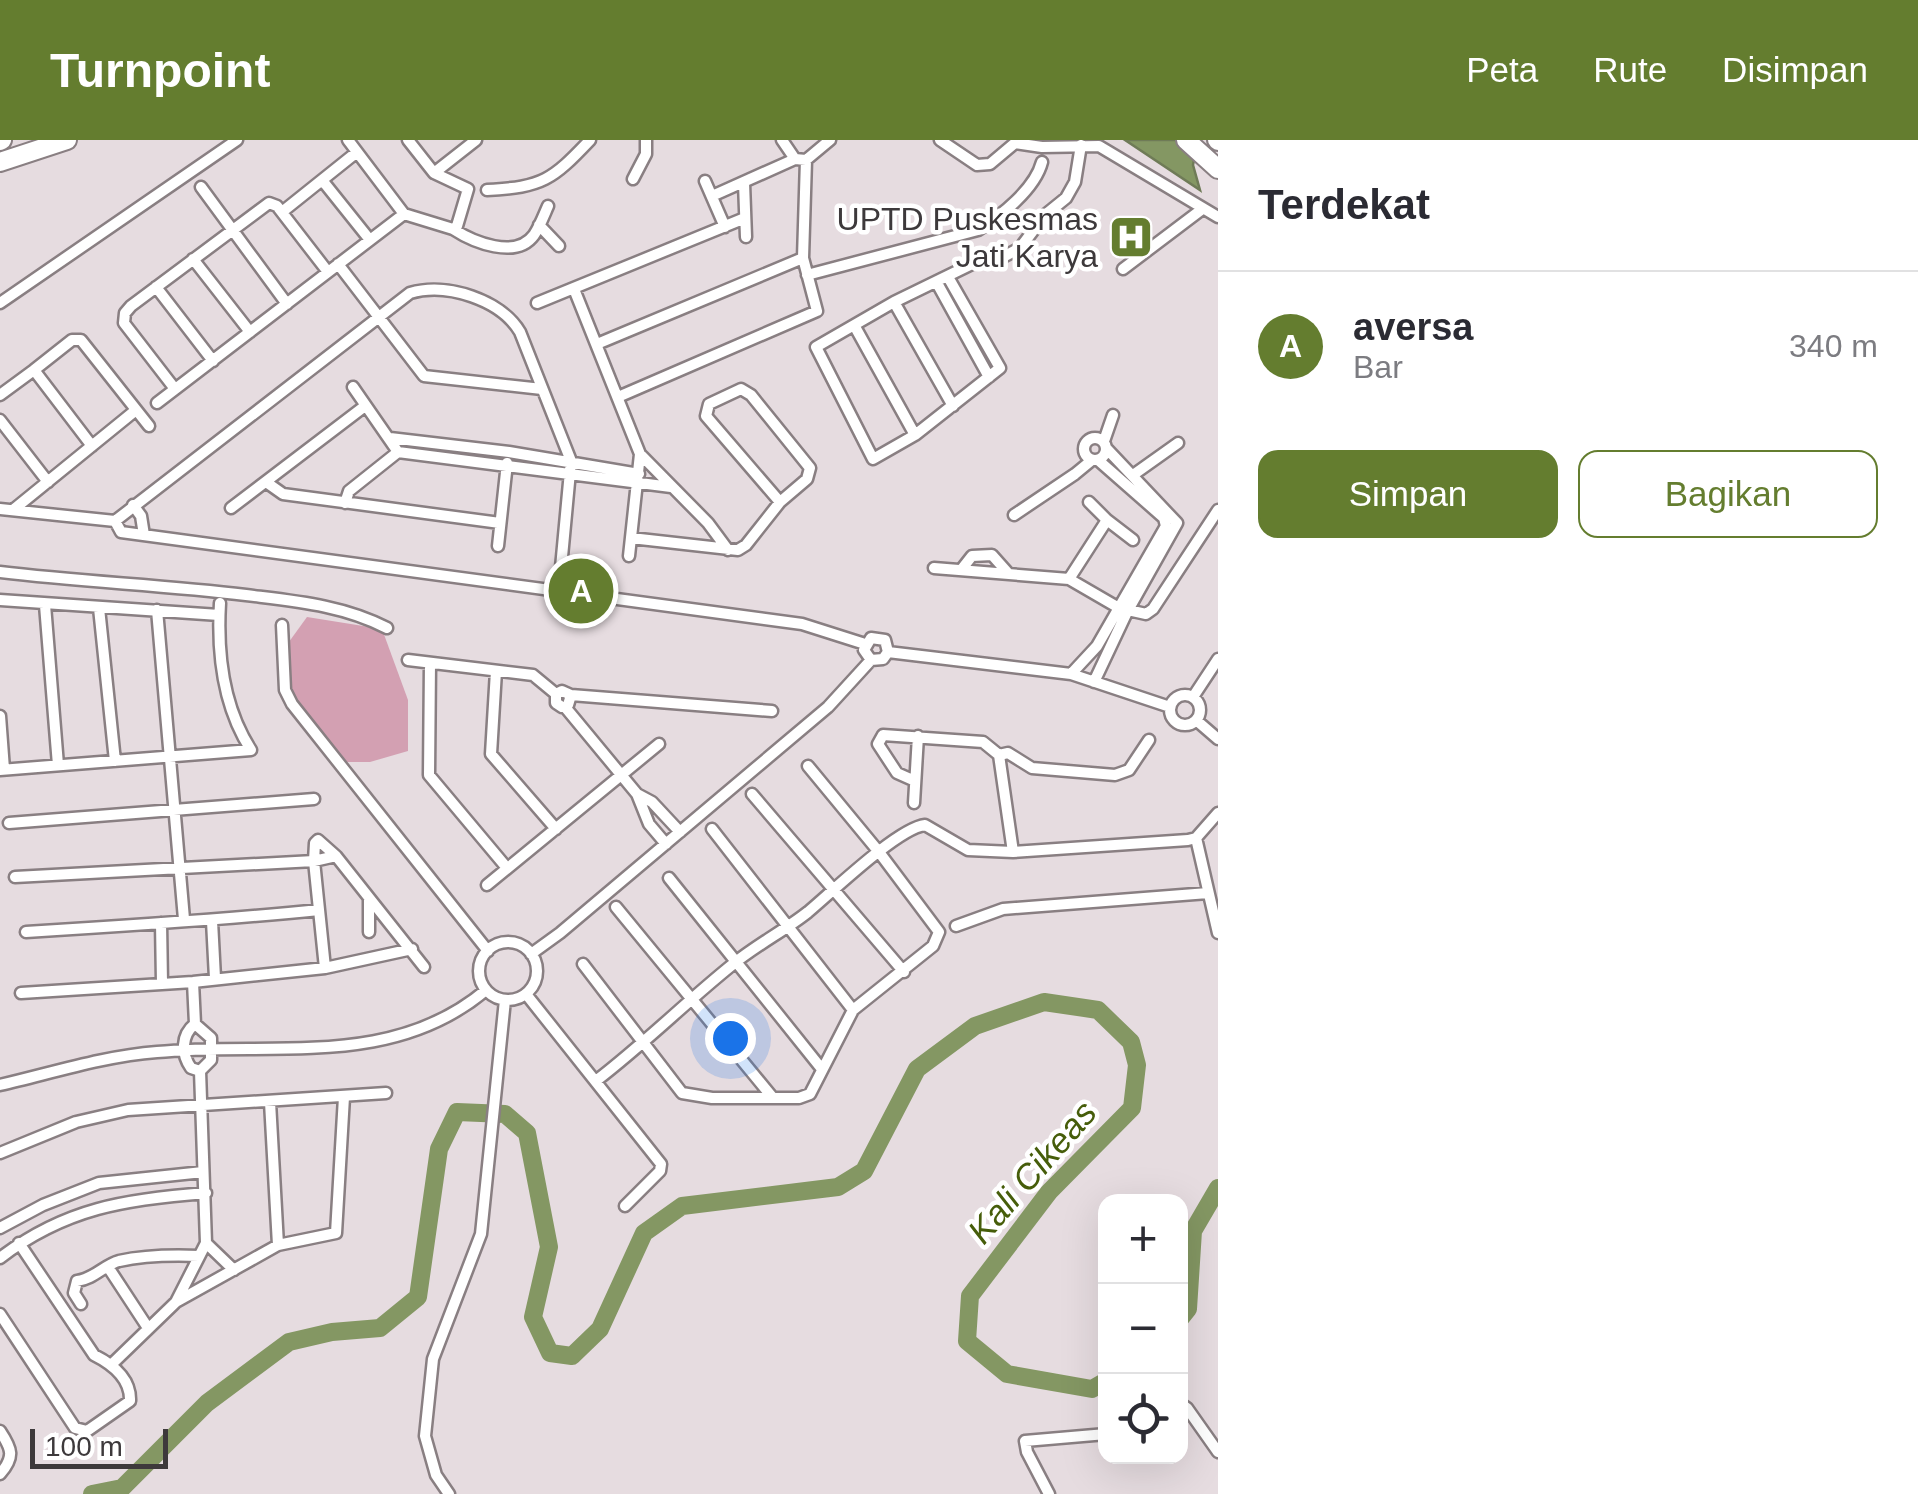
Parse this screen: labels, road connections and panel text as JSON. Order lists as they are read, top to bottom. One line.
{"water":["Kali Cikeas"],"places":{"hospital":["UPTD Puskesmas Jati Karya"]},"scale_bar":"100 m","page":{"header":"Turnpoint","nav":["Peta","Rute","Disimpan"],"heading":"Terdekat","list":[{"mark":"A","name":"aversa","note":"Bar","value":"340 m"}],"buttons":["Simpan","Bagikan"],"pins":"A","map_buttons":["+","−"],"scale":"100 m"}}
